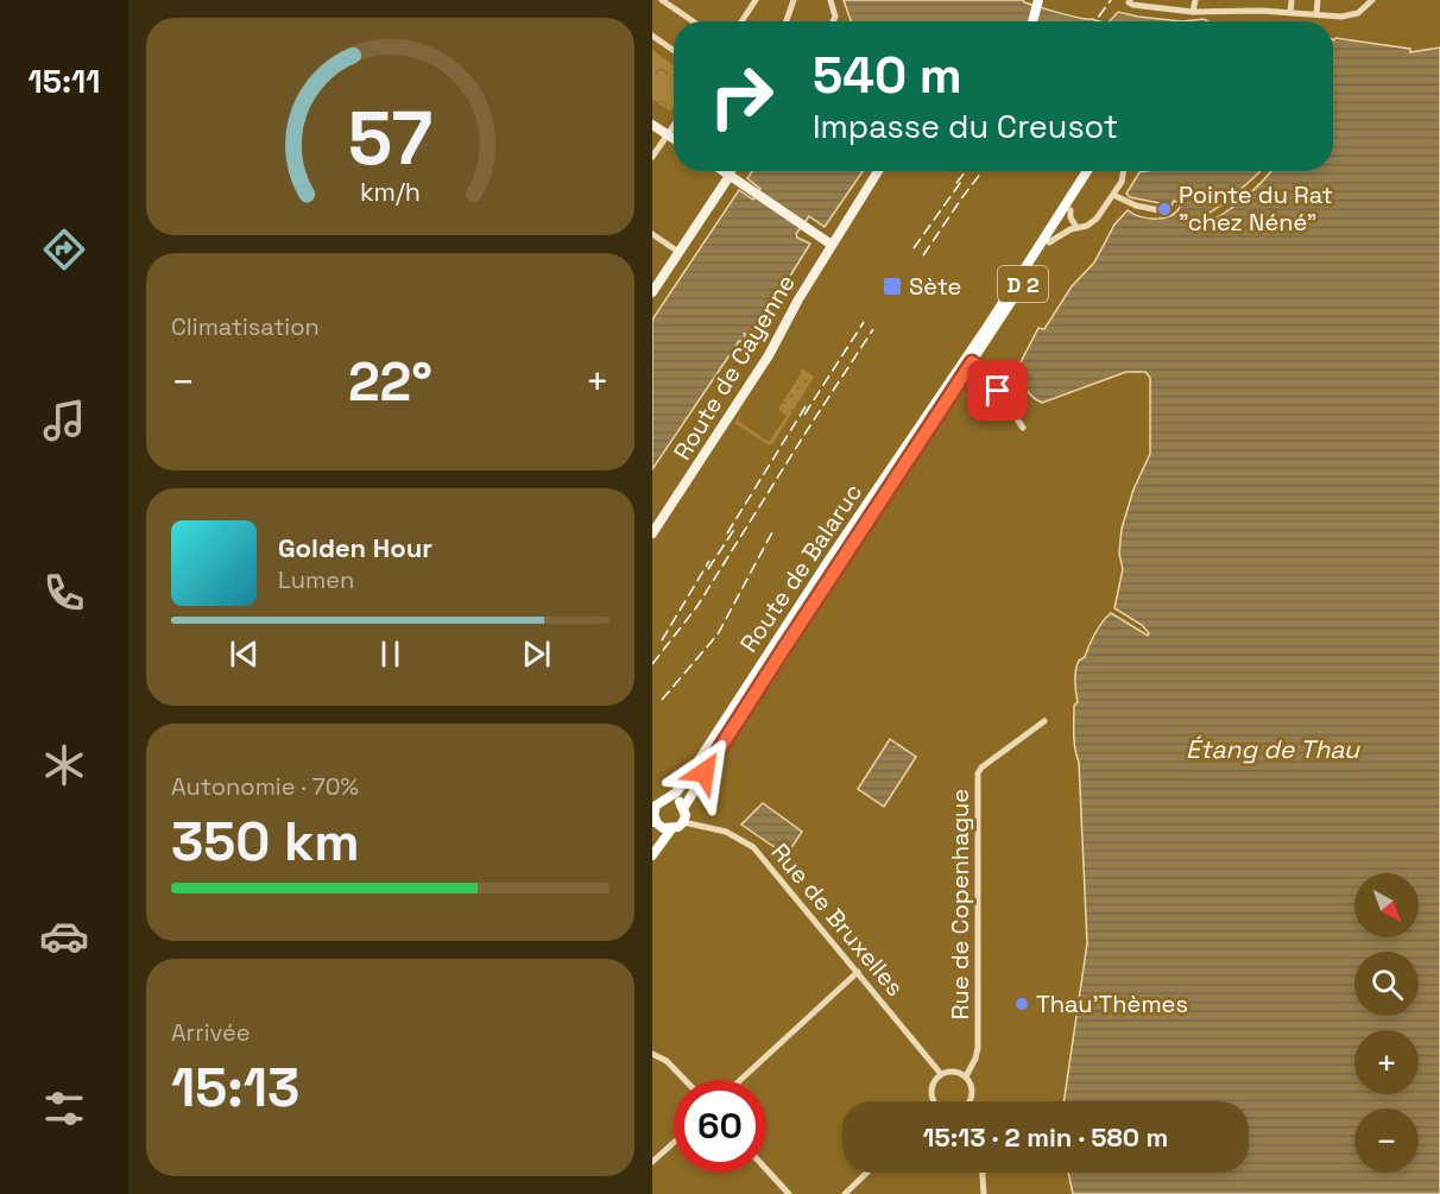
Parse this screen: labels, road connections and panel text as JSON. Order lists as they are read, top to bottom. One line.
{"streets":{"main road":["D 2","Route de Cayenne","Route de Balaruc"],"street":["Rue de Copenhague","Rue de Bruxelles"]},"crossings":[["Route de Balaruc","Rue de Bruxelles"]],"water":["Étang de Thau"],"places":{"other":["Pointe du Rat \"chez Néné\"","Thau'Thèmes"],"transit":["Sète"]},"north":"bottom right","page":{"tabs":"15:11","turn":["540 m","Impasse du Creusot"],"tile":["Climatisation",["Autonomie · 70%","350 km"],["Arrivée","15:13"]],"heat":["−","22°","+"],"song":["Golden Hour","Lumen"],"map_buttons":["+","−"],"limit":"60","trip":"15:13 · 2 min · 580 m","gauge":["57","km/h"]}}
